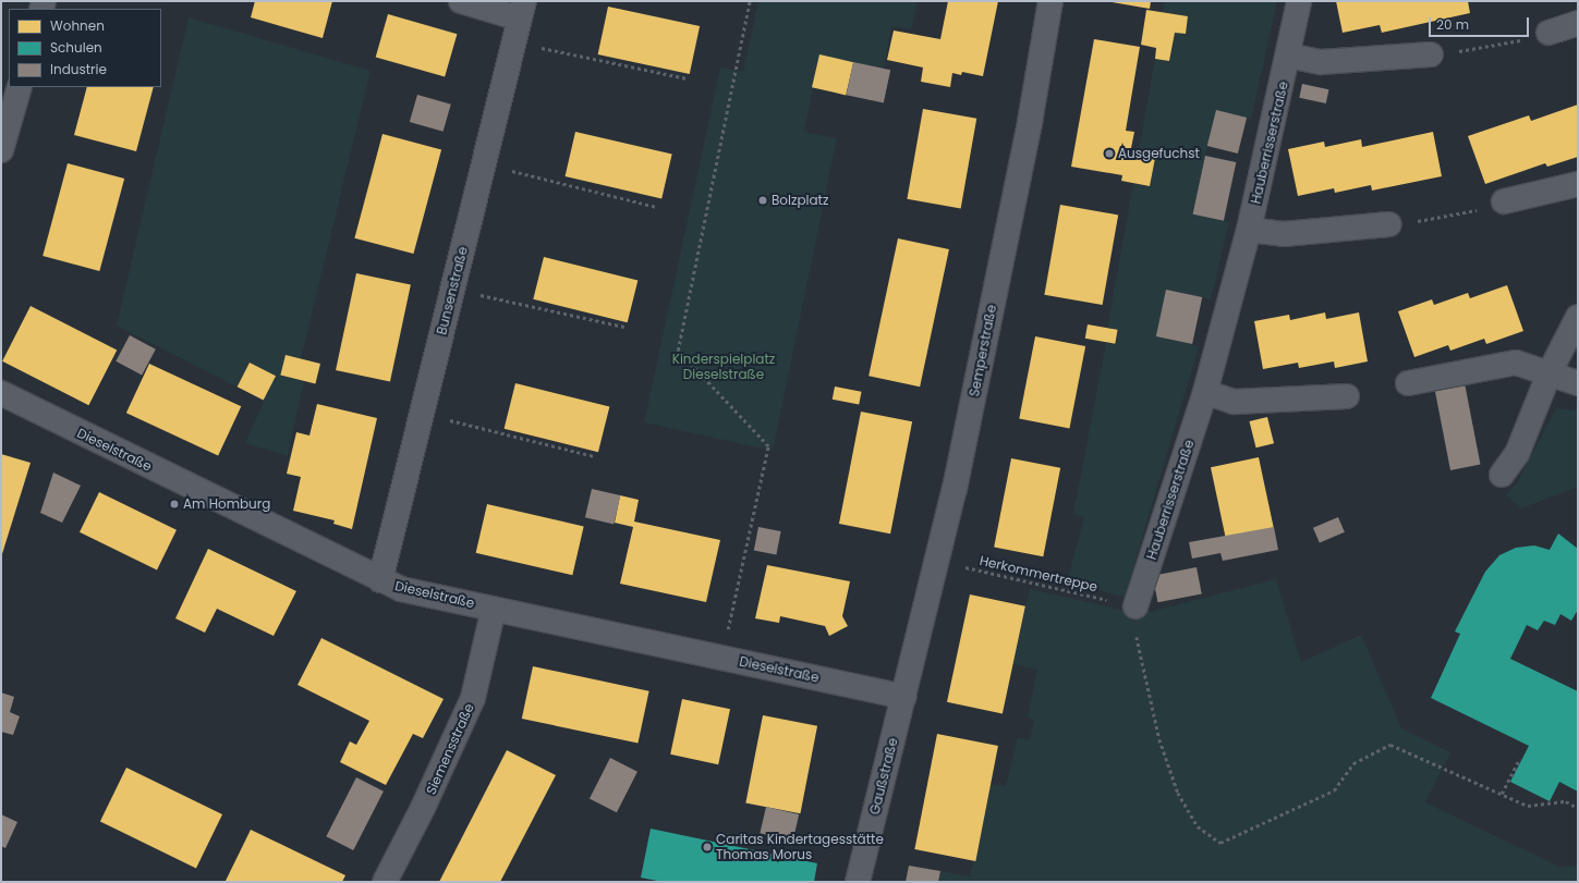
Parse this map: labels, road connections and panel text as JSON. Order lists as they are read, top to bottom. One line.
{"streets":{"street":["Hauberrisserstraße","Bunsenstraße","Semperstraße","Dieselstraße","Siemensstraße","Gaußstraße"],"path":["Herkommertreppe"]},"crossings":[["Hauberrisserstraße","Herkommertreppe"],["Bunsenstraße","Dieselstraße"],["Semperstraße","Dieselstraße"],["Semperstraße","Herkommertreppe"],["Semperstraße","Gaußstraße"],["Dieselstraße","Siemensstraße"],["Dieselstraße","Gaußstraße"]],"parks":["Kinderspielplatz Dieselstraße"],"places":["Ausgefuchst","Bolzplatz","Am Homburg","Caritas Kindertagesstätte Thomas Morus"],"legend":["Wohnen","Schulen","Industrie"],"scale_bar":"20 m"}
